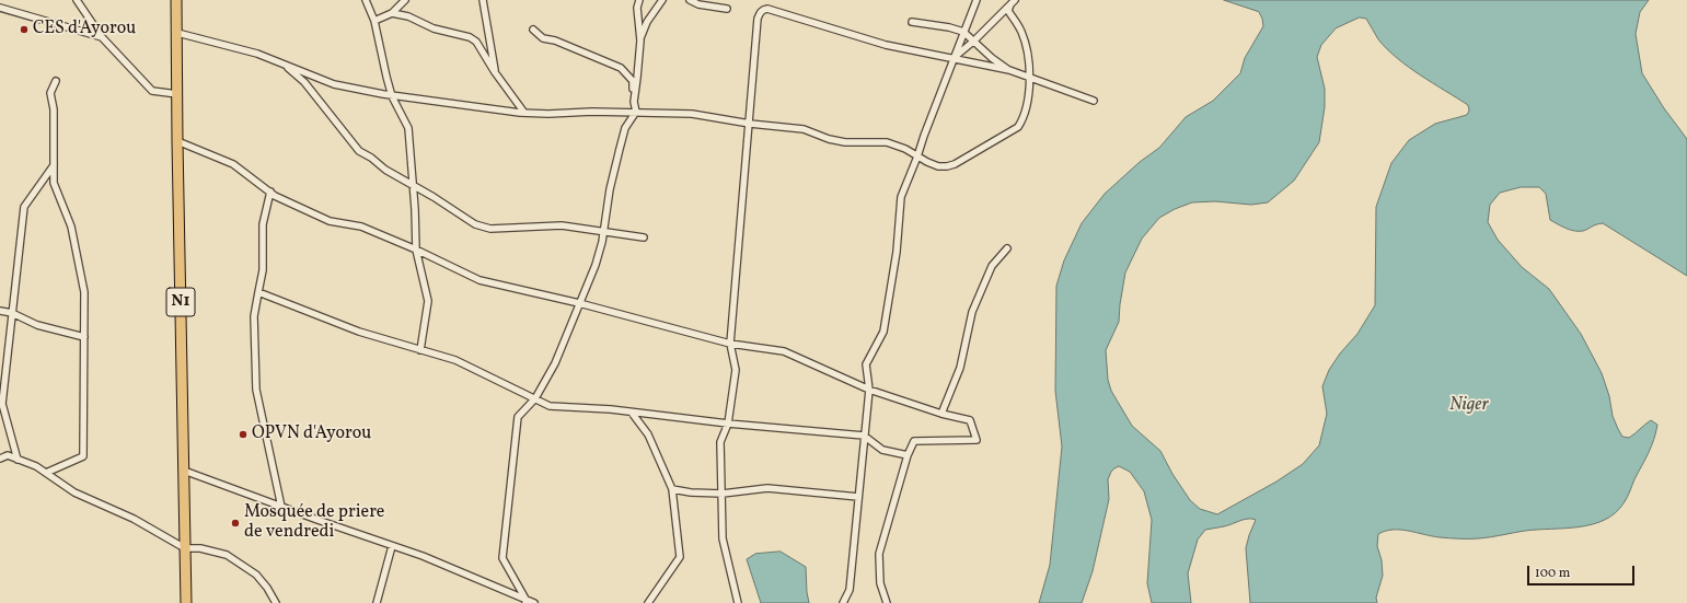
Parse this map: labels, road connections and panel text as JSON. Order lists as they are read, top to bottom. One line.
{"streets":{"main road":["N1"]},"water":["Niger"],"places":["CES d'Ayorou","OPVN d'Ayorou","Mosquée de priere de vendredi"],"scale_bar":"100 m"}
